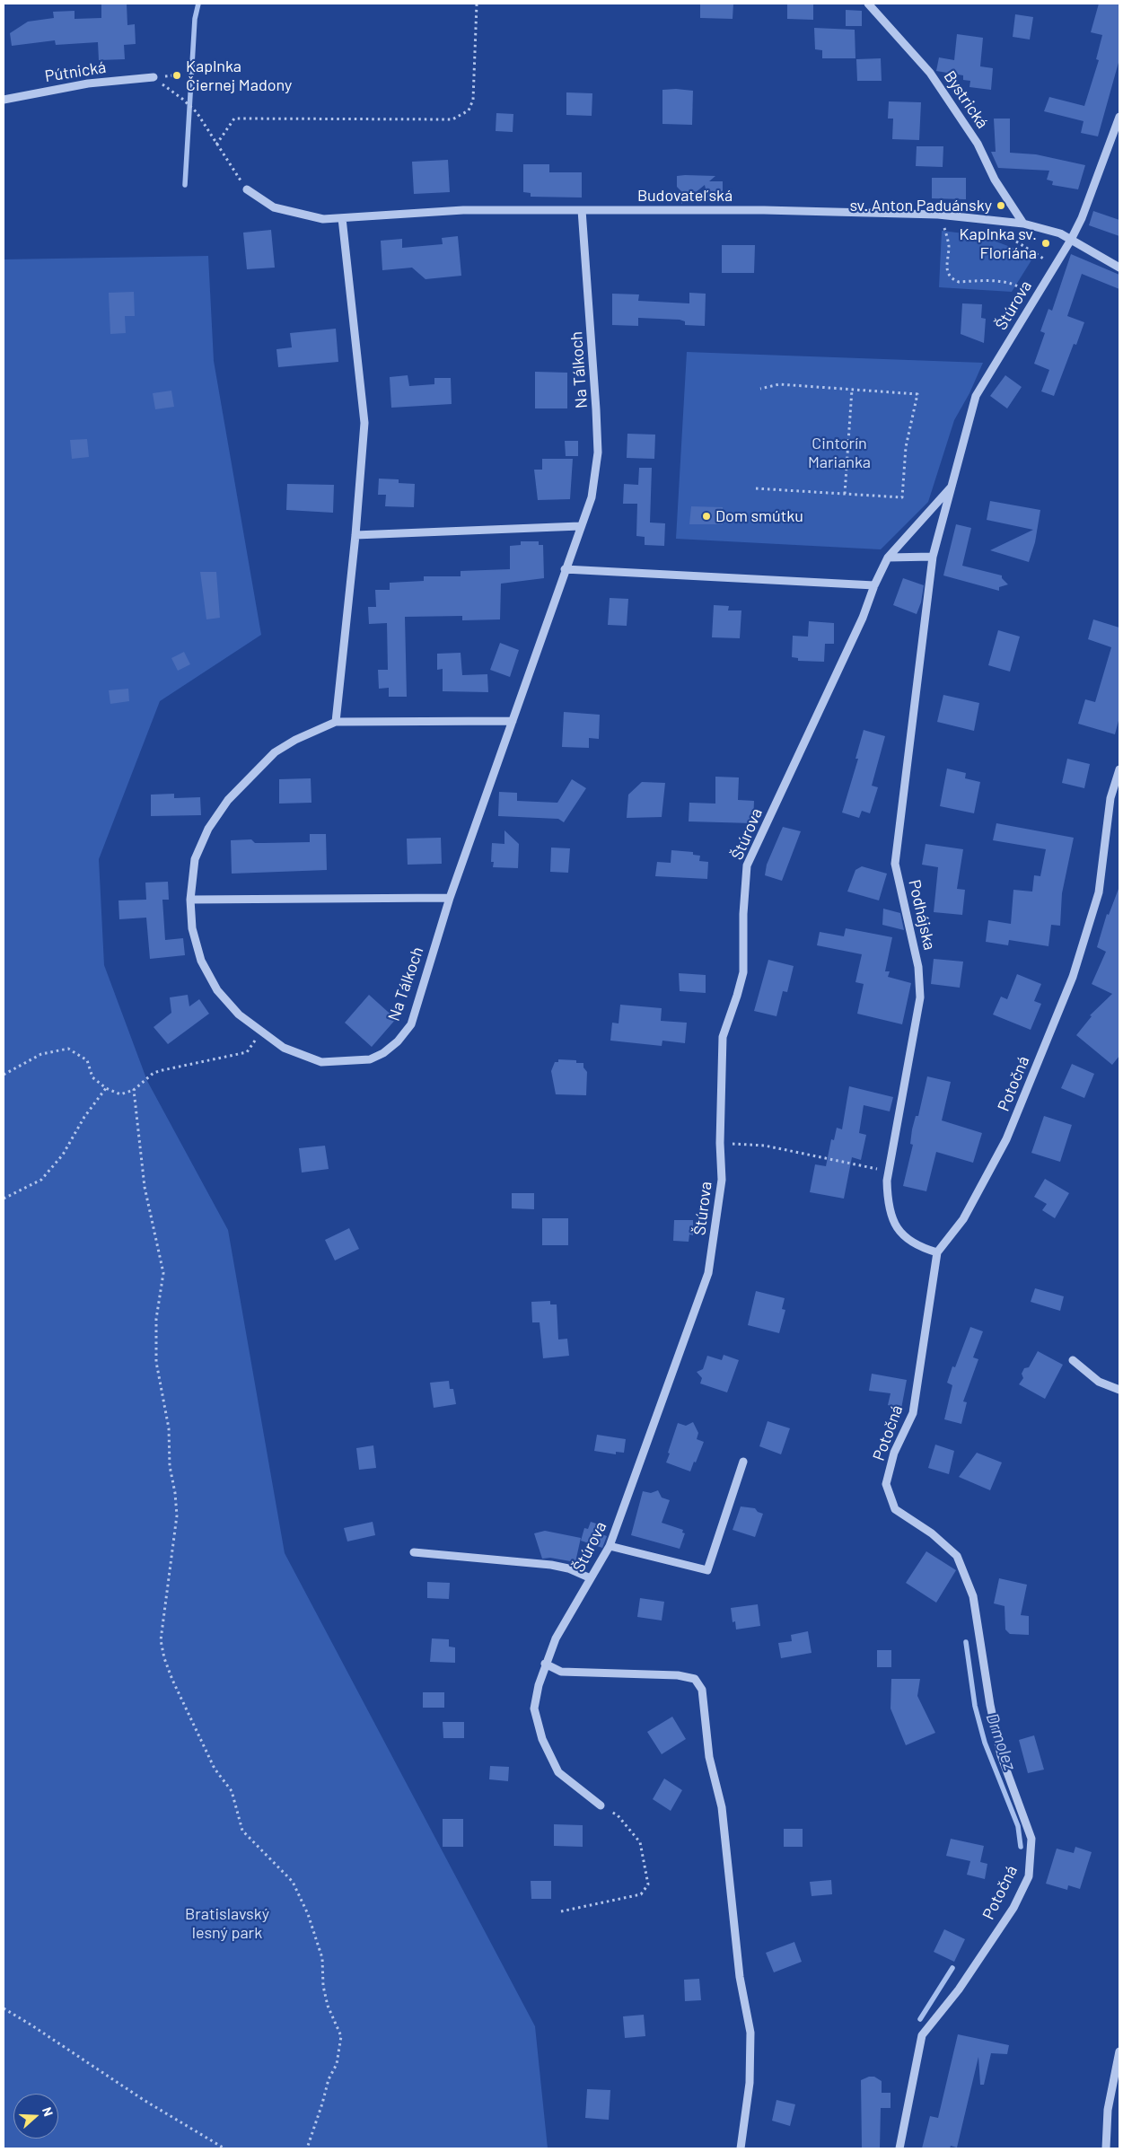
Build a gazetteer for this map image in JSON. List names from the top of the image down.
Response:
{
  "streets": {
    "street": [
      "Pútnická",
      "Bystrická",
      "Budovateľská",
      "Štúrova",
      "Na Tálkoch",
      "Podhájska",
      "Potočná"
    ]
  },
  "crossings": [
    ["Bystrická", "Budovateľská"],
    ["Budovateľská", "Štúrova"],
    ["Budovateľská", "Na Tálkoch"],
    ["Štúrova", "Podhájska"],
    ["Podhájska", "Potočná"]
  ],
  "water": ["Drmolez"],
  "parks": ["Cintorín Marianka", "Bratislavský lesný park"],
  "places": [
    "Kaplnka Čiernej Madony",
    "sv. Anton Paduánsky",
    "Kaplnka sv. Floriána",
    "Dom smútku"
  ],
  "north": "right"
}
